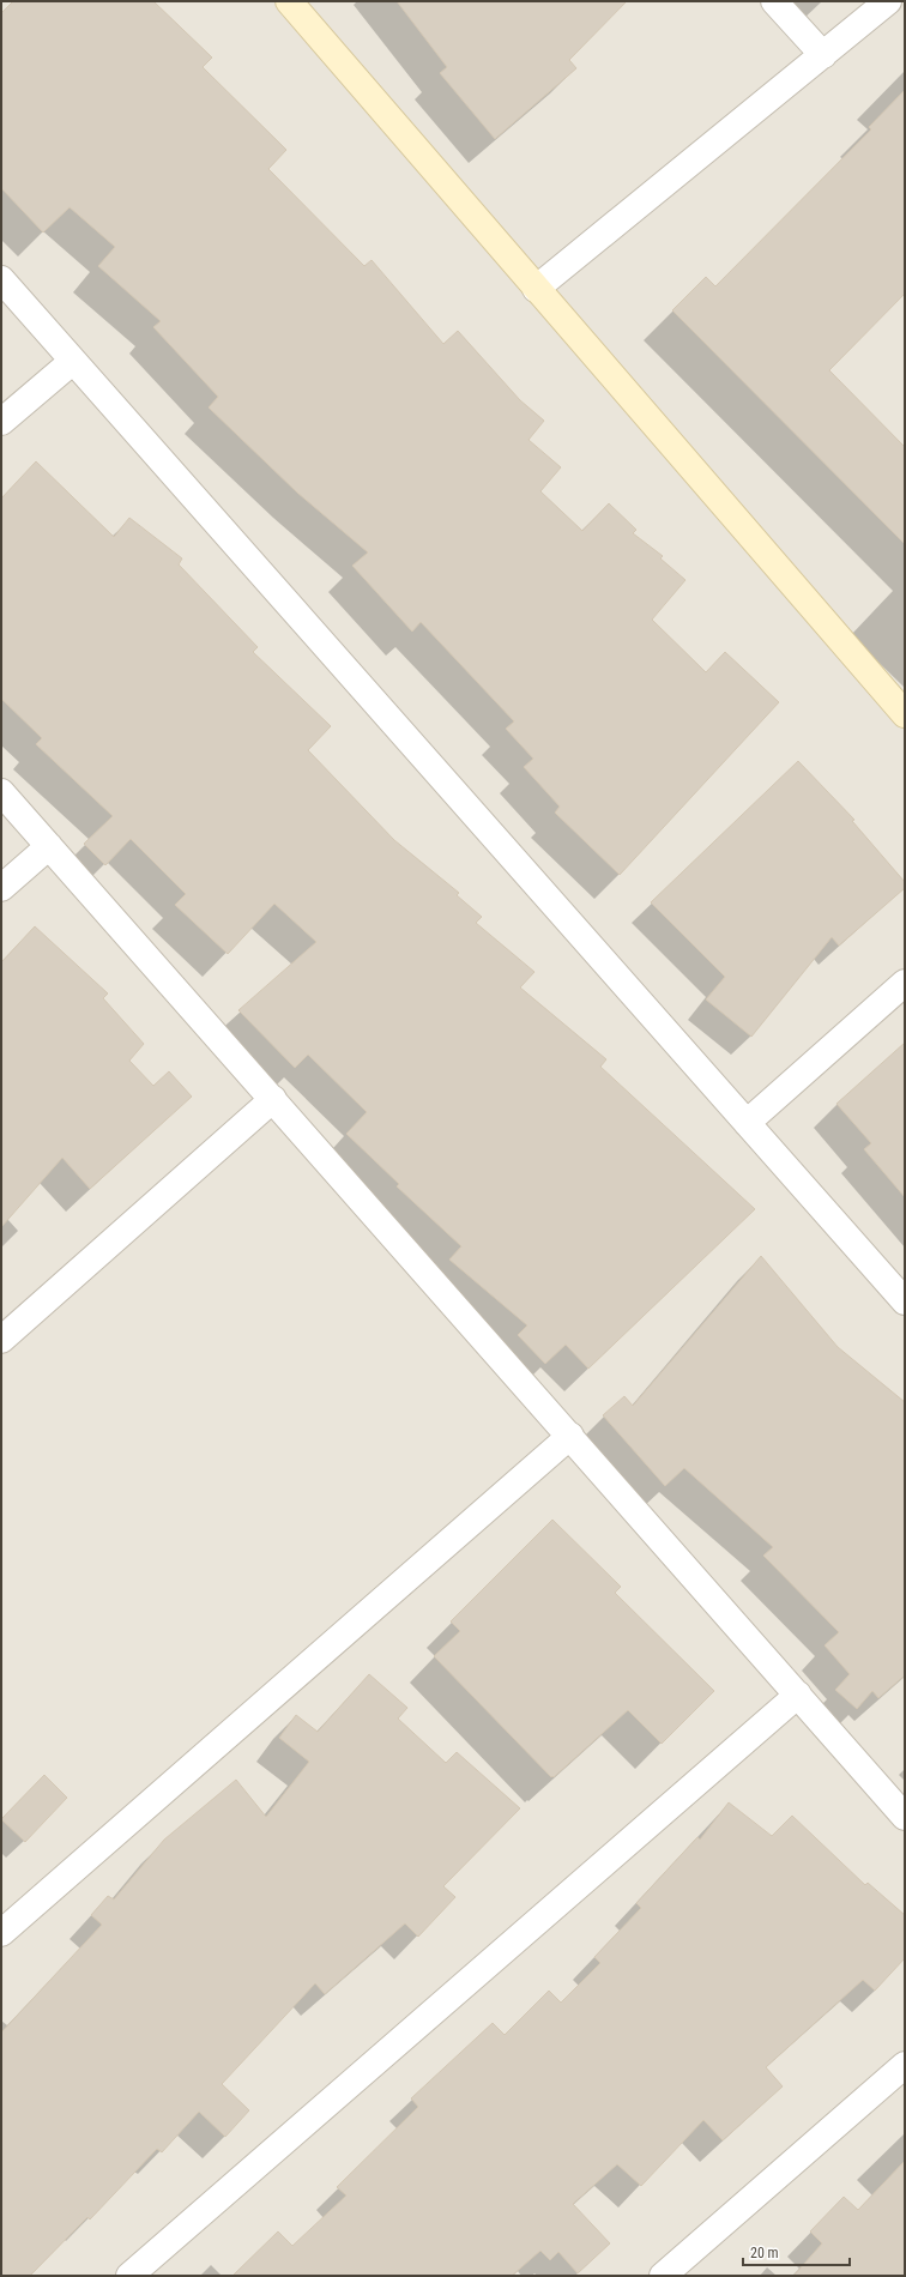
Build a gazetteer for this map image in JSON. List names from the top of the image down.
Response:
{
  "scale_bar": "20 m"
}
